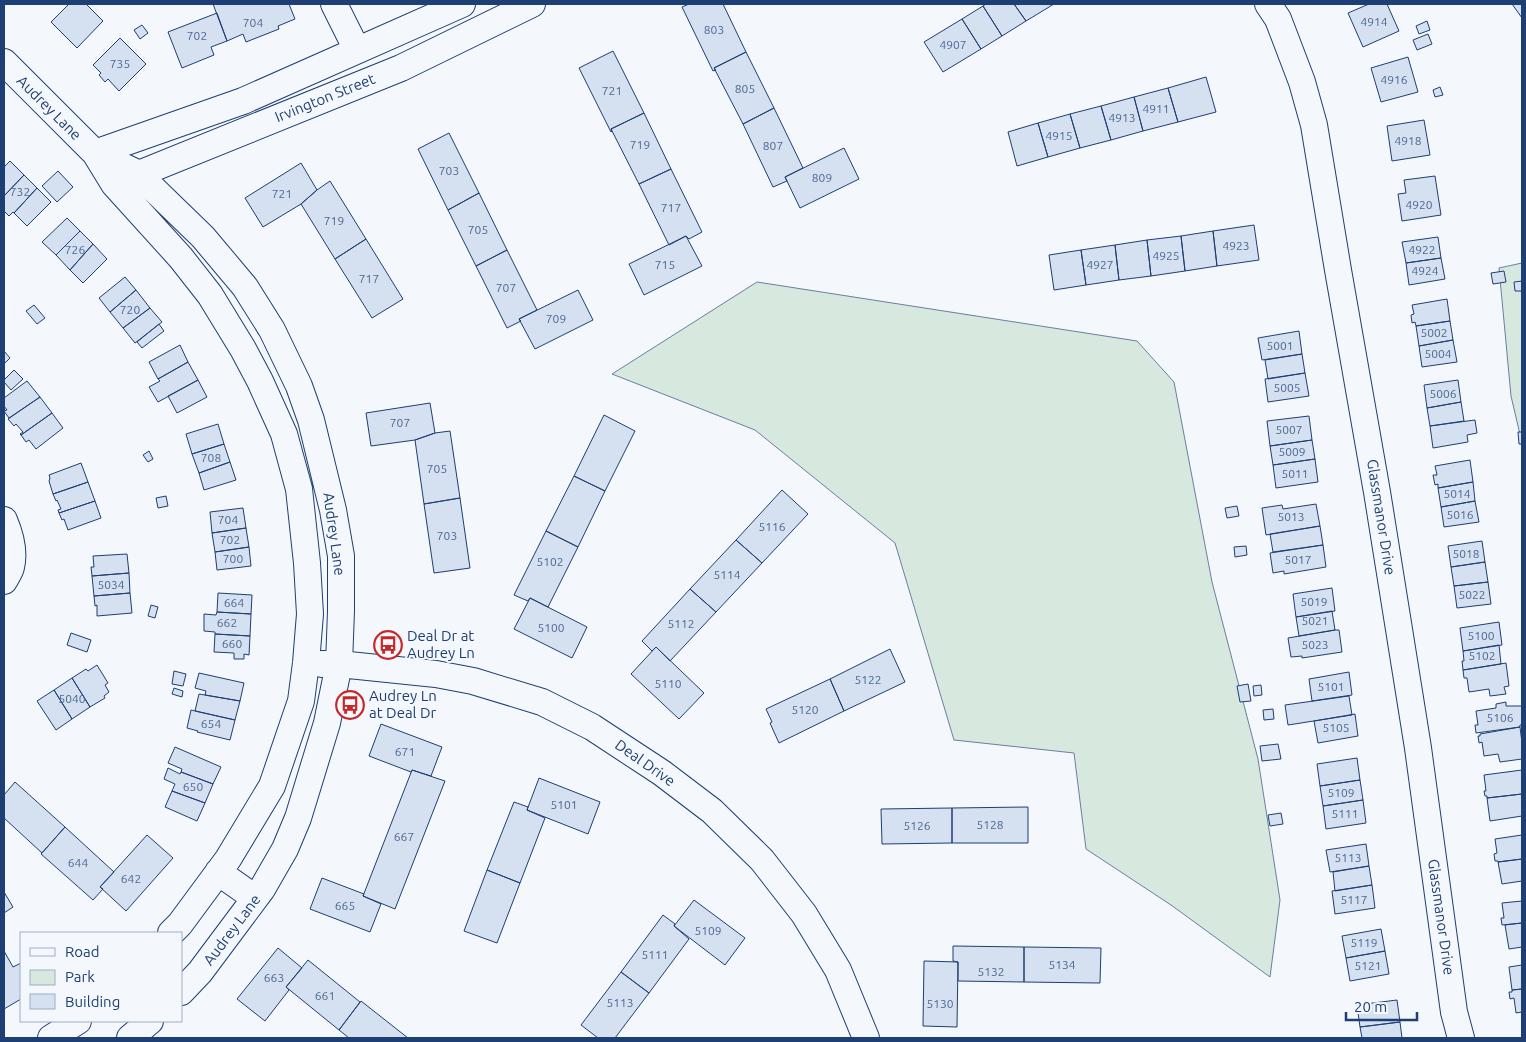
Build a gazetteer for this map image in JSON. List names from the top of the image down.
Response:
{
  "streets": {
    "street": [
      "Irvington Street",
      "Audrey Lane",
      "Glassmanor Drive",
      "Deal Drive"
    ]
  },
  "crossings": [
    ["Irvington Street", "Audrey Lane"],
    ["Audrey Lane", "Deal Drive"]
  ],
  "places": {
    "bus stop": ["Deal Dr at Audrey Ln", "Audrey Ln at Deal Dr"]
  },
  "house_numbers": [
    "4914",
    "704",
    "803",
    "702",
    "4907",
    "735",
    "4916",
    "805",
    "721",
    "4911",
    "4913",
    "4915",
    "4918",
    "719",
    "807",
    "703",
    "809",
    "732",
    "721",
    "4920",
    "717",
    "719",
    "705",
    "4923",
    "726",
    "4922",
    "4925",
    "715",
    "4927",
    "4924",
    "717",
    "707",
    "720",
    "709",
    "5002",
    "5001",
    "5004",
    "5005",
    "5006",
    "707",
    "5007",
    "5009",
    "708",
    "705",
    "5011",
    "5014",
    "5016",
    "5013",
    "704",
    "5116",
    "703",
    "702",
    "5018",
    "700",
    "5017",
    "5102",
    "5114",
    "5034",
    "5022",
    "5019",
    "664",
    "5021",
    "662",
    "5112",
    "5100",
    "5100",
    "660",
    "5023",
    "5102",
    "5122",
    "5110",
    "5101",
    "5040",
    "5120",
    "5106",
    "654",
    "5105",
    "671",
    "650",
    "5109",
    "5101",
    "5111",
    "5128",
    "5126",
    "667",
    "5113",
    "644",
    "642",
    "5117",
    "665",
    "5109",
    "5119",
    "5111",
    "5134",
    "5121",
    "5132",
    "663",
    "661",
    "5113",
    "5130"
  ],
  "legend": ["Road", "Park", "Building"],
  "scale_bar": "20 m"
}
